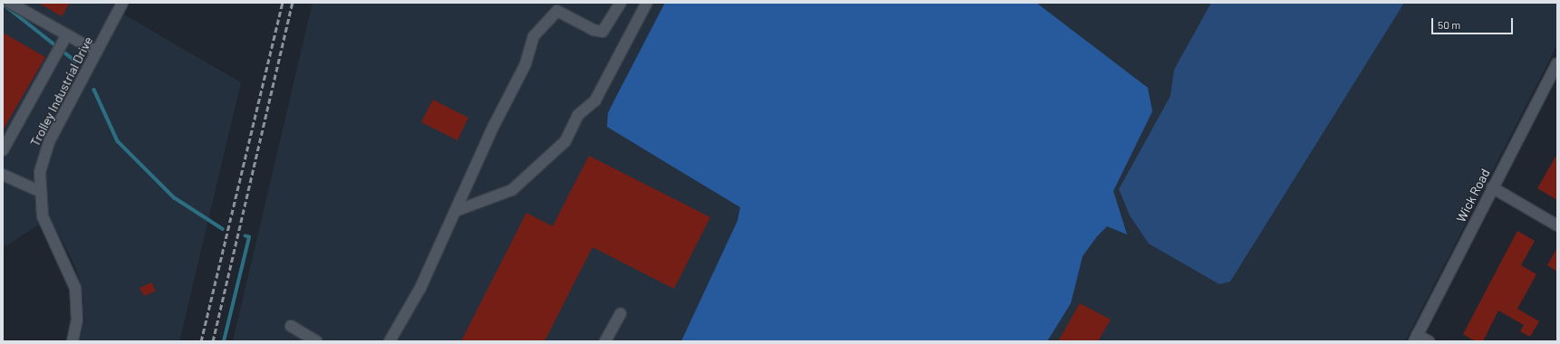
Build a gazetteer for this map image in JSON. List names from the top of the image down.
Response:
{
  "streets": {
    "street": ["Trolley Industrial Drive", "Wick Road"]
  },
  "scale_bar": "50 m"
}
